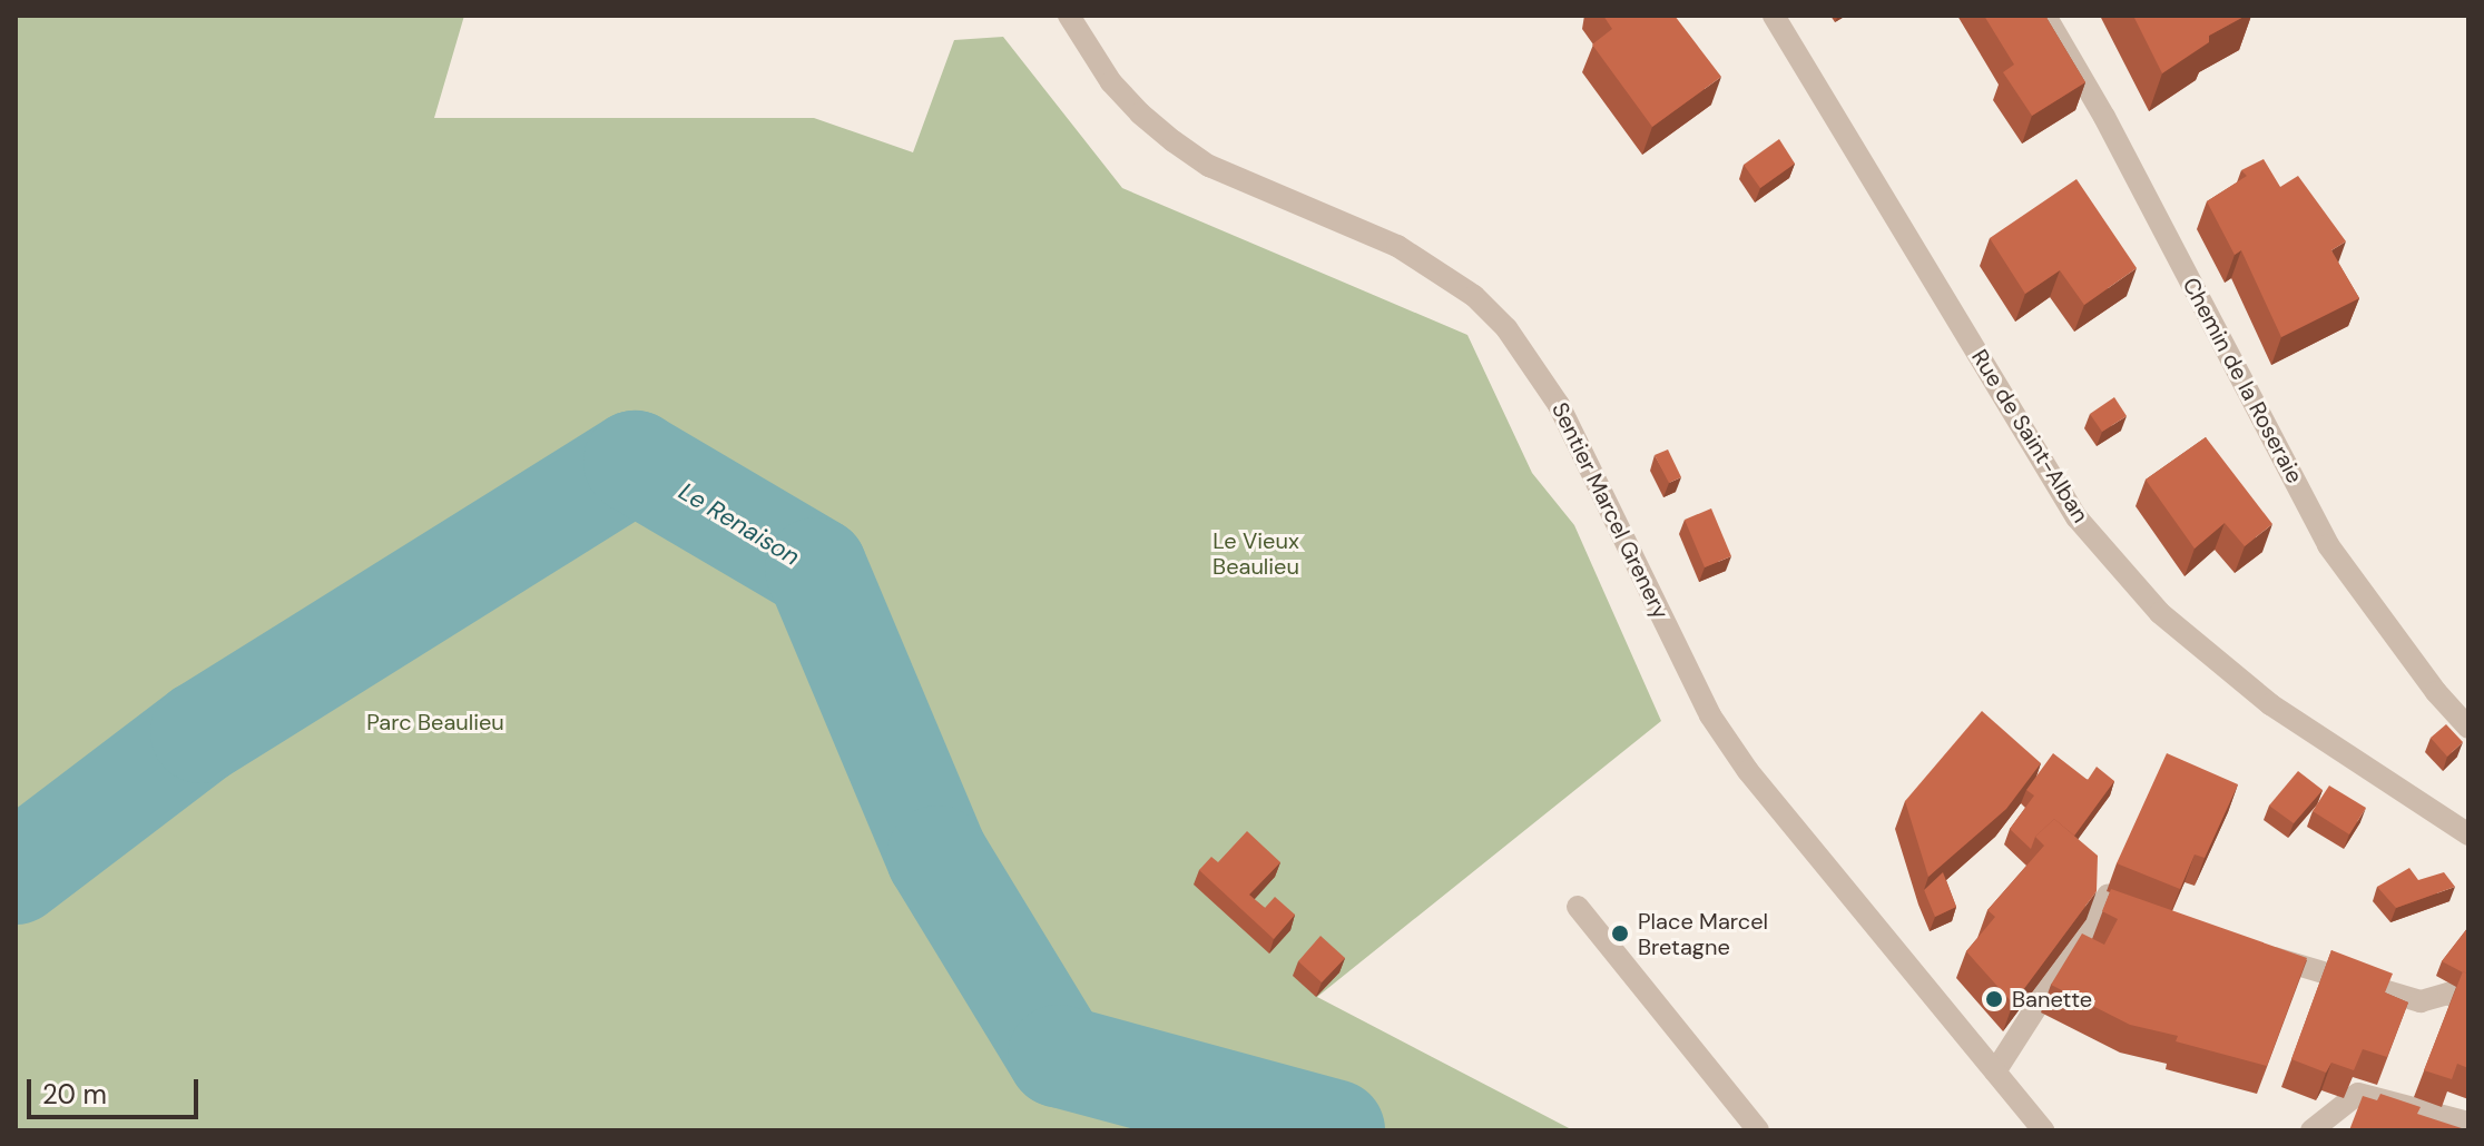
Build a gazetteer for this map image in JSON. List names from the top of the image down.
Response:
{
  "streets": {
    "street": ["Chemin de la Roseraie", "Rue de Saint-Alban", "Sentier Marcel Grenery"]
  },
  "water": ["Le Renaison"],
  "parks": ["Le Vieux Beaulieu", "Parc Beaulieu"],
  "places": ["Place Marcel Bretagne", "Banette"],
  "scale_bar": "20 m"
}
